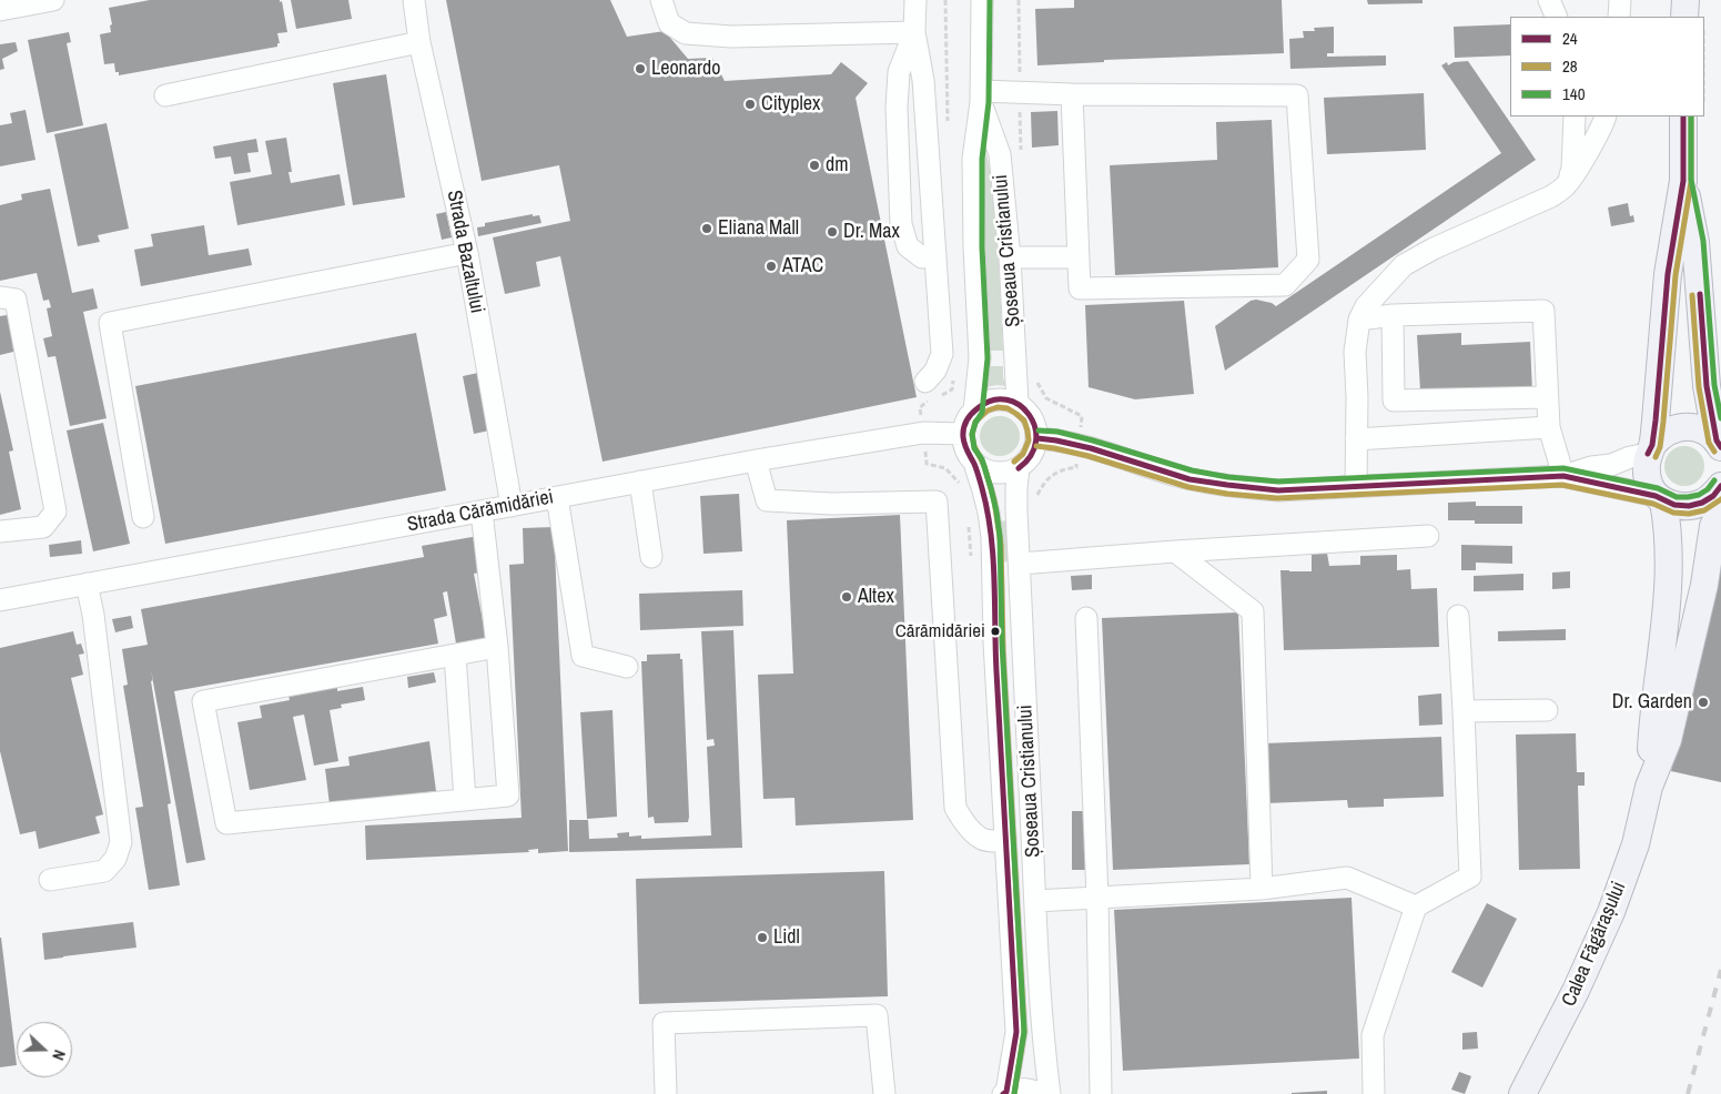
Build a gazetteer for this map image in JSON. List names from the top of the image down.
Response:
{
  "streets": {
    "main road": ["Calea Făgărașului"],
    "street": ["Șoseaua Cristianului", "Strada Bazaltului", "Strada Cărămidăriei"]
  },
  "crossings": [
    ["Șoseaua Cristianului", "Strada Cărămidăriei"],
    ["Strada Bazaltului", "Strada Cărămidăriei"]
  ],
  "places": [
    "Leonardo",
    "Cityplex",
    "dm",
    "Eliana Mall",
    "Dr. Max",
    "ATAC",
    "Altex",
    "Cărămidăriei",
    "Dr. Garden",
    "Lidl"
  ],
  "lines": ["transit line 140", "transit line 24", "transit line 28"],
  "legend": ["24", "28", "140"],
  "north": "right"
}
